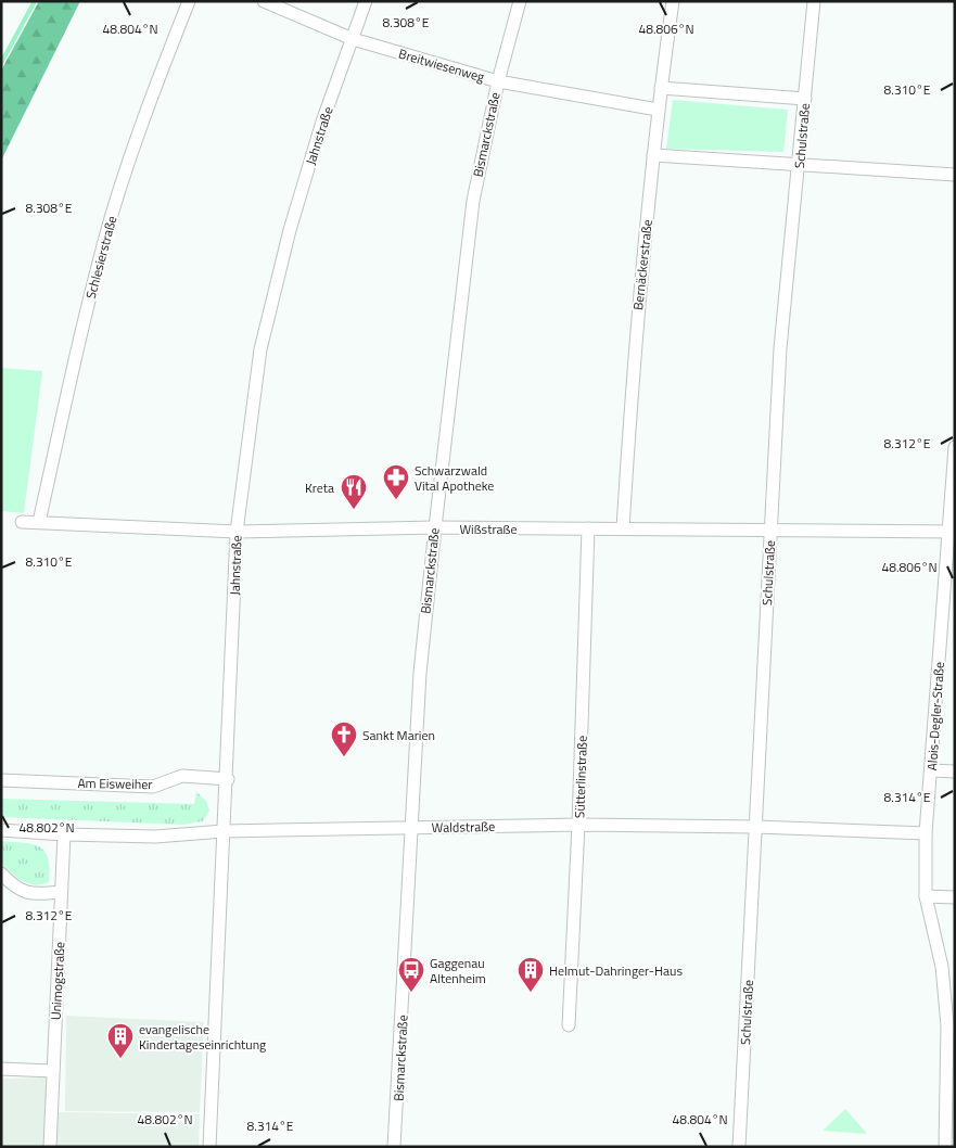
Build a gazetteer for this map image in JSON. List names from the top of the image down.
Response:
{
  "streets": {
    "street": [
      "Breitwiesenweg",
      "Bismarckstraße",
      "Jahnstraße",
      "Schulstraße",
      "Schlesierstraße",
      "Bernäckerstraße",
      "Wißstraße",
      "Alois-Degler-Straße",
      "Sütterlinstraße",
      "Am Eisweiher",
      "Waldstraße",
      "Unimogstraße"
    ]
  },
  "crossings": [
    ["Breitwiesenweg", "Bismarckstraße"],
    ["Breitwiesenweg", "Jahnstraße"],
    ["Breitwiesenweg", "Bernäckerstraße"],
    ["Bismarckstraße", "Wißstraße"],
    ["Bismarckstraße", "Waldstraße"],
    ["Jahnstraße", "Wißstraße"],
    ["Jahnstraße", "Am Eisweiher"],
    ["Jahnstraße", "Waldstraße"],
    ["Schulstraße", "Wißstraße"],
    ["Schulstraße", "Waldstraße"],
    ["Schlesierstraße", "Wißstraße"],
    ["Bernäckerstraße", "Wißstraße"],
    ["Wißstraße", "Alois-Degler-Straße"],
    ["Wißstraße", "Sütterlinstraße"],
    ["Alois-Degler-Straße", "Waldstraße"],
    ["Sütterlinstraße", "Waldstraße"],
    ["Waldstraße", "Unimogstraße"]
  ],
  "places": {
    "pharmacy": ["Schwarzwald Vital Apotheke"],
    "restaurant": ["Kreta"],
    "church": ["Sankt Marien"],
    "bus stop": ["Gaggenau Altenheim"],
    "building": ["Helmut-Dahringer-Haus", "evangelische Kindertageseinrichtung"]
  },
  "coordinates": [
    "8.308°E",
    "48.804°N",
    "48.806°N",
    "8.310°E",
    "8.312°E",
    "8.314°E",
    "48.802°N"
  ]
}
